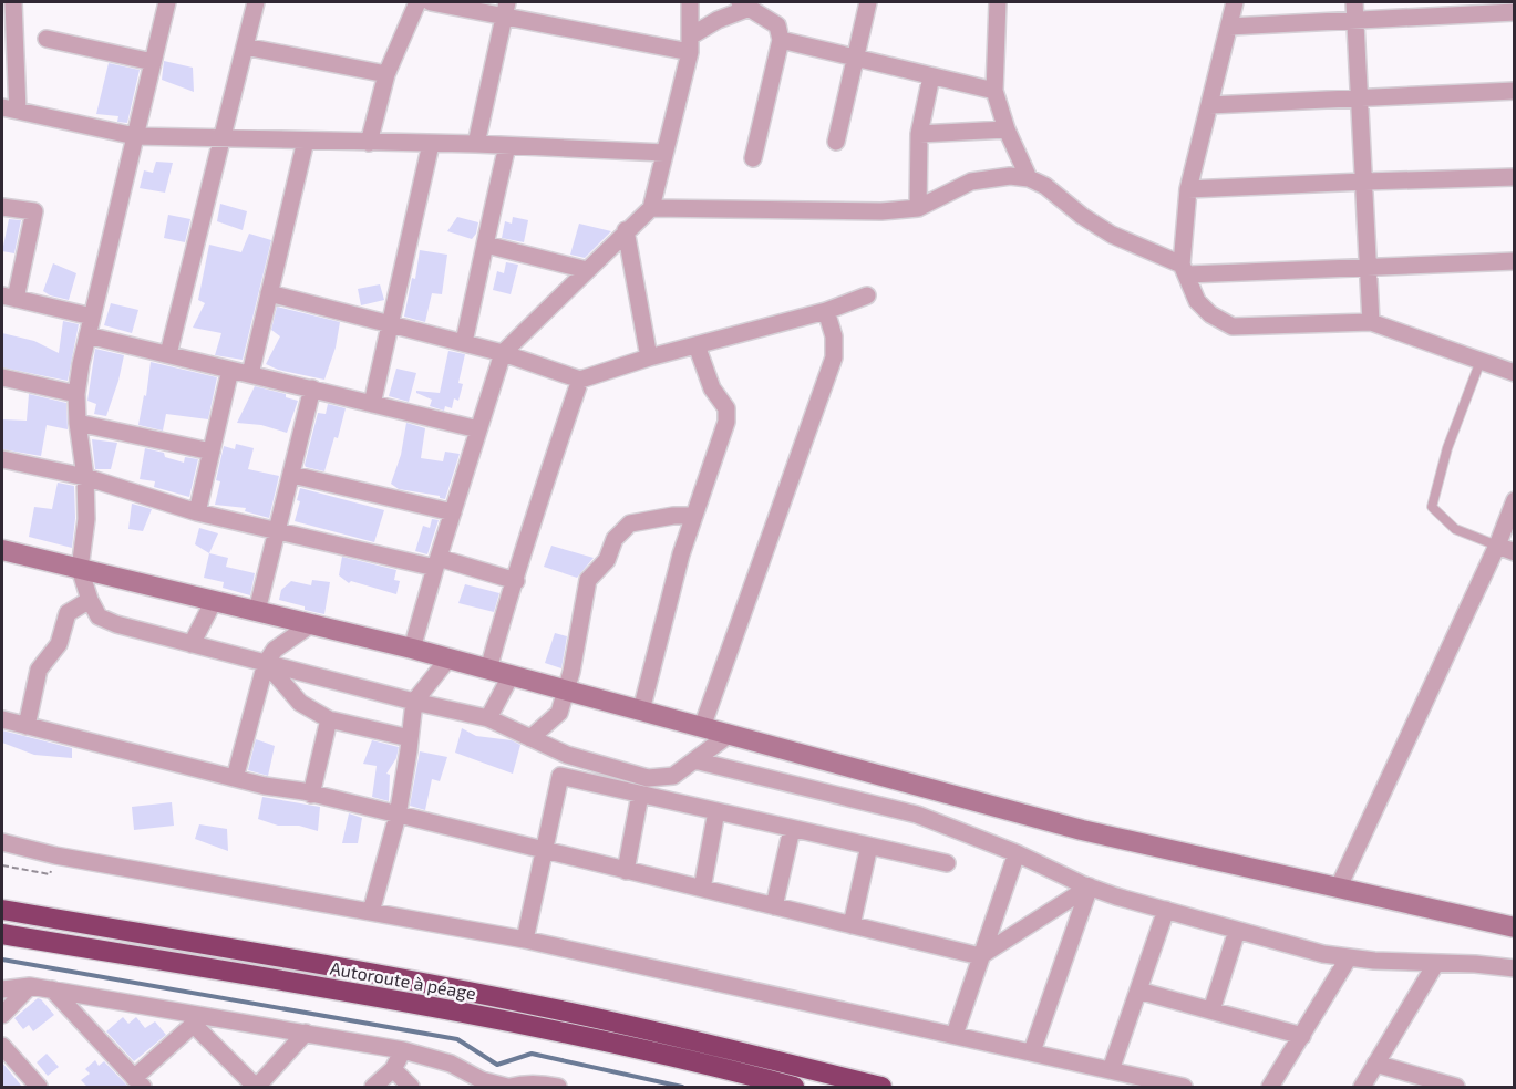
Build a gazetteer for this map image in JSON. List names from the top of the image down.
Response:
{
  "streets": {
    "highway": ["Autoroute à péage"]
  }
}
